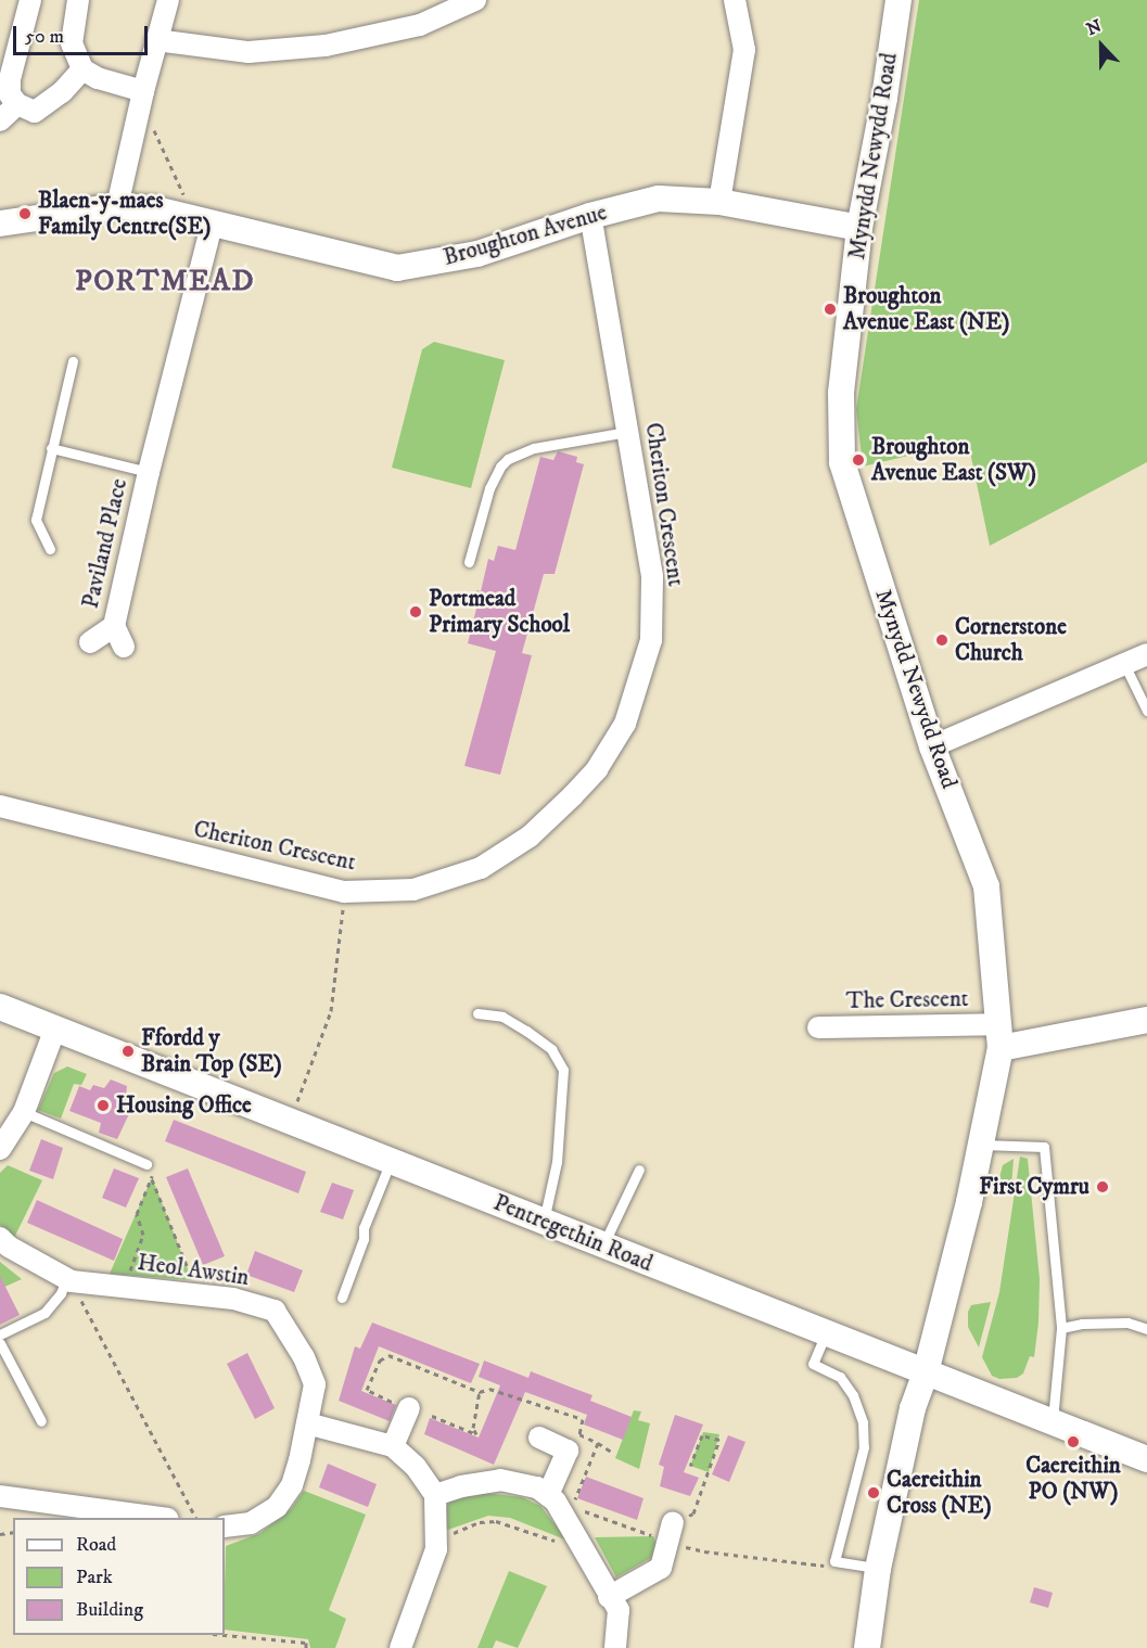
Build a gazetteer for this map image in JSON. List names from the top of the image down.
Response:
{
  "streets": {
    "street": [
      "Mynydd Newydd Road",
      "Broughton Avenue",
      "Cheriton Crescent",
      "Paviland Place",
      "The Crescent",
      "Pentregethin Road",
      "Heol Awstin"
    ]
  },
  "crossings": [
    ["Mynydd Newydd Road", "Broughton Avenue"],
    ["Mynydd Newydd Road", "The Crescent"],
    ["Mynydd Newydd Road", "Pentregethin Road"],
    ["Broughton Avenue", "Cheriton Crescent"],
    ["Broughton Avenue", "Paviland Place"]
  ],
  "districts": ["PORTMEAD"],
  "places": [
    "Blaen-y-maes Family Centre(SE)",
    "Broughton Avenue East (NE)",
    "Broughton Avenue East (SW)",
    "Portmead Primary School",
    "Cornerstone Church",
    "Ffordd y Brain Top (SE)",
    "Housing Office",
    "First Cymru",
    "Caereithin PO (NW)",
    "Caereithin Cross (NE)"
  ],
  "legend": ["Road", "Park", "Building"],
  "scale_bar": "50 m",
  "north": "top"
}
